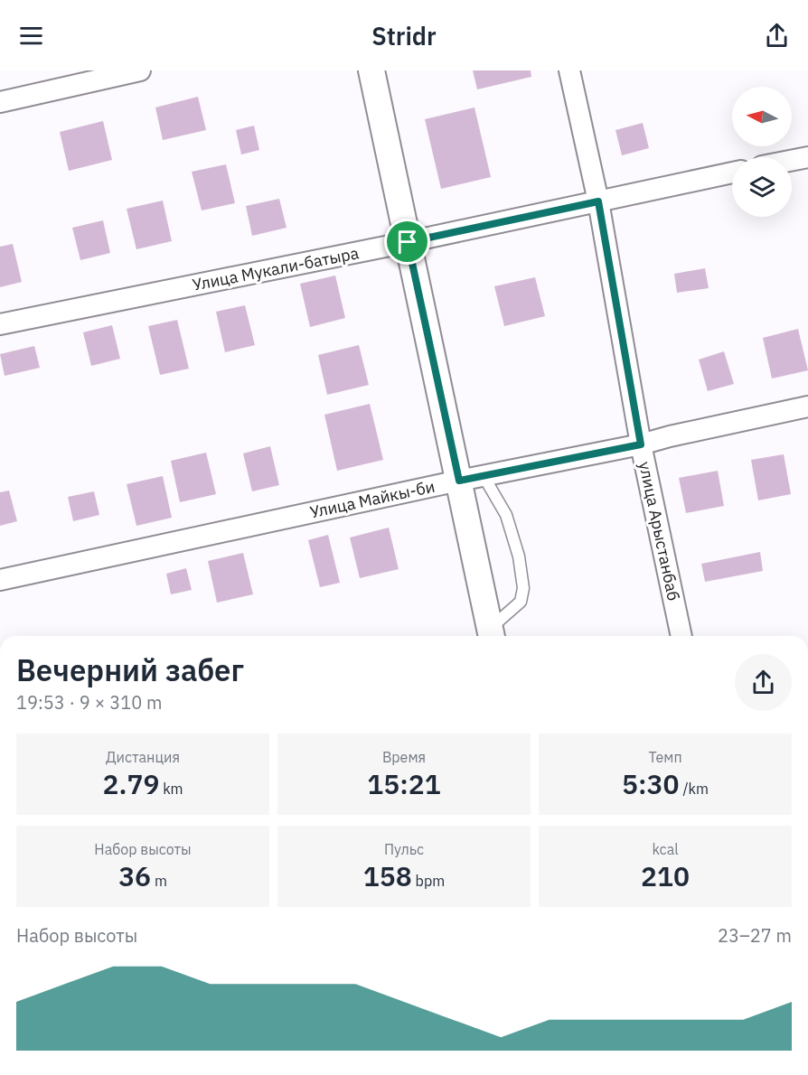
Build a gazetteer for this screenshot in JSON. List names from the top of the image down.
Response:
{
  "streets": {
    "street": ["Улица Мукали-батыра", "Улица Майкы-би", "улица Арыстанбаб"]
  },
  "crossings": [
    ["Улица Мукали-батыра", "улица Арыстанбаб"],
    ["Улица Майкы-би", "улица Арыстанбаб"]
  ],
  "north": "left",
  "page": {
    "header": "Stridr",
    "heading": ["Вечерний забег", "19:53 · 9 × 310 m"],
    "stats": [
      ["Дистанция", "2.79 km"],
      ["Время", "15:21"],
      ["Темп", "5:30 /km"],
      ["Набор высоты", "36 m"],
      ["Пульс", "158 bpm"],
      ["kcal", "210"]
    ],
    "chart": ["Набор высоты", "23–27 m"]
  }
}
